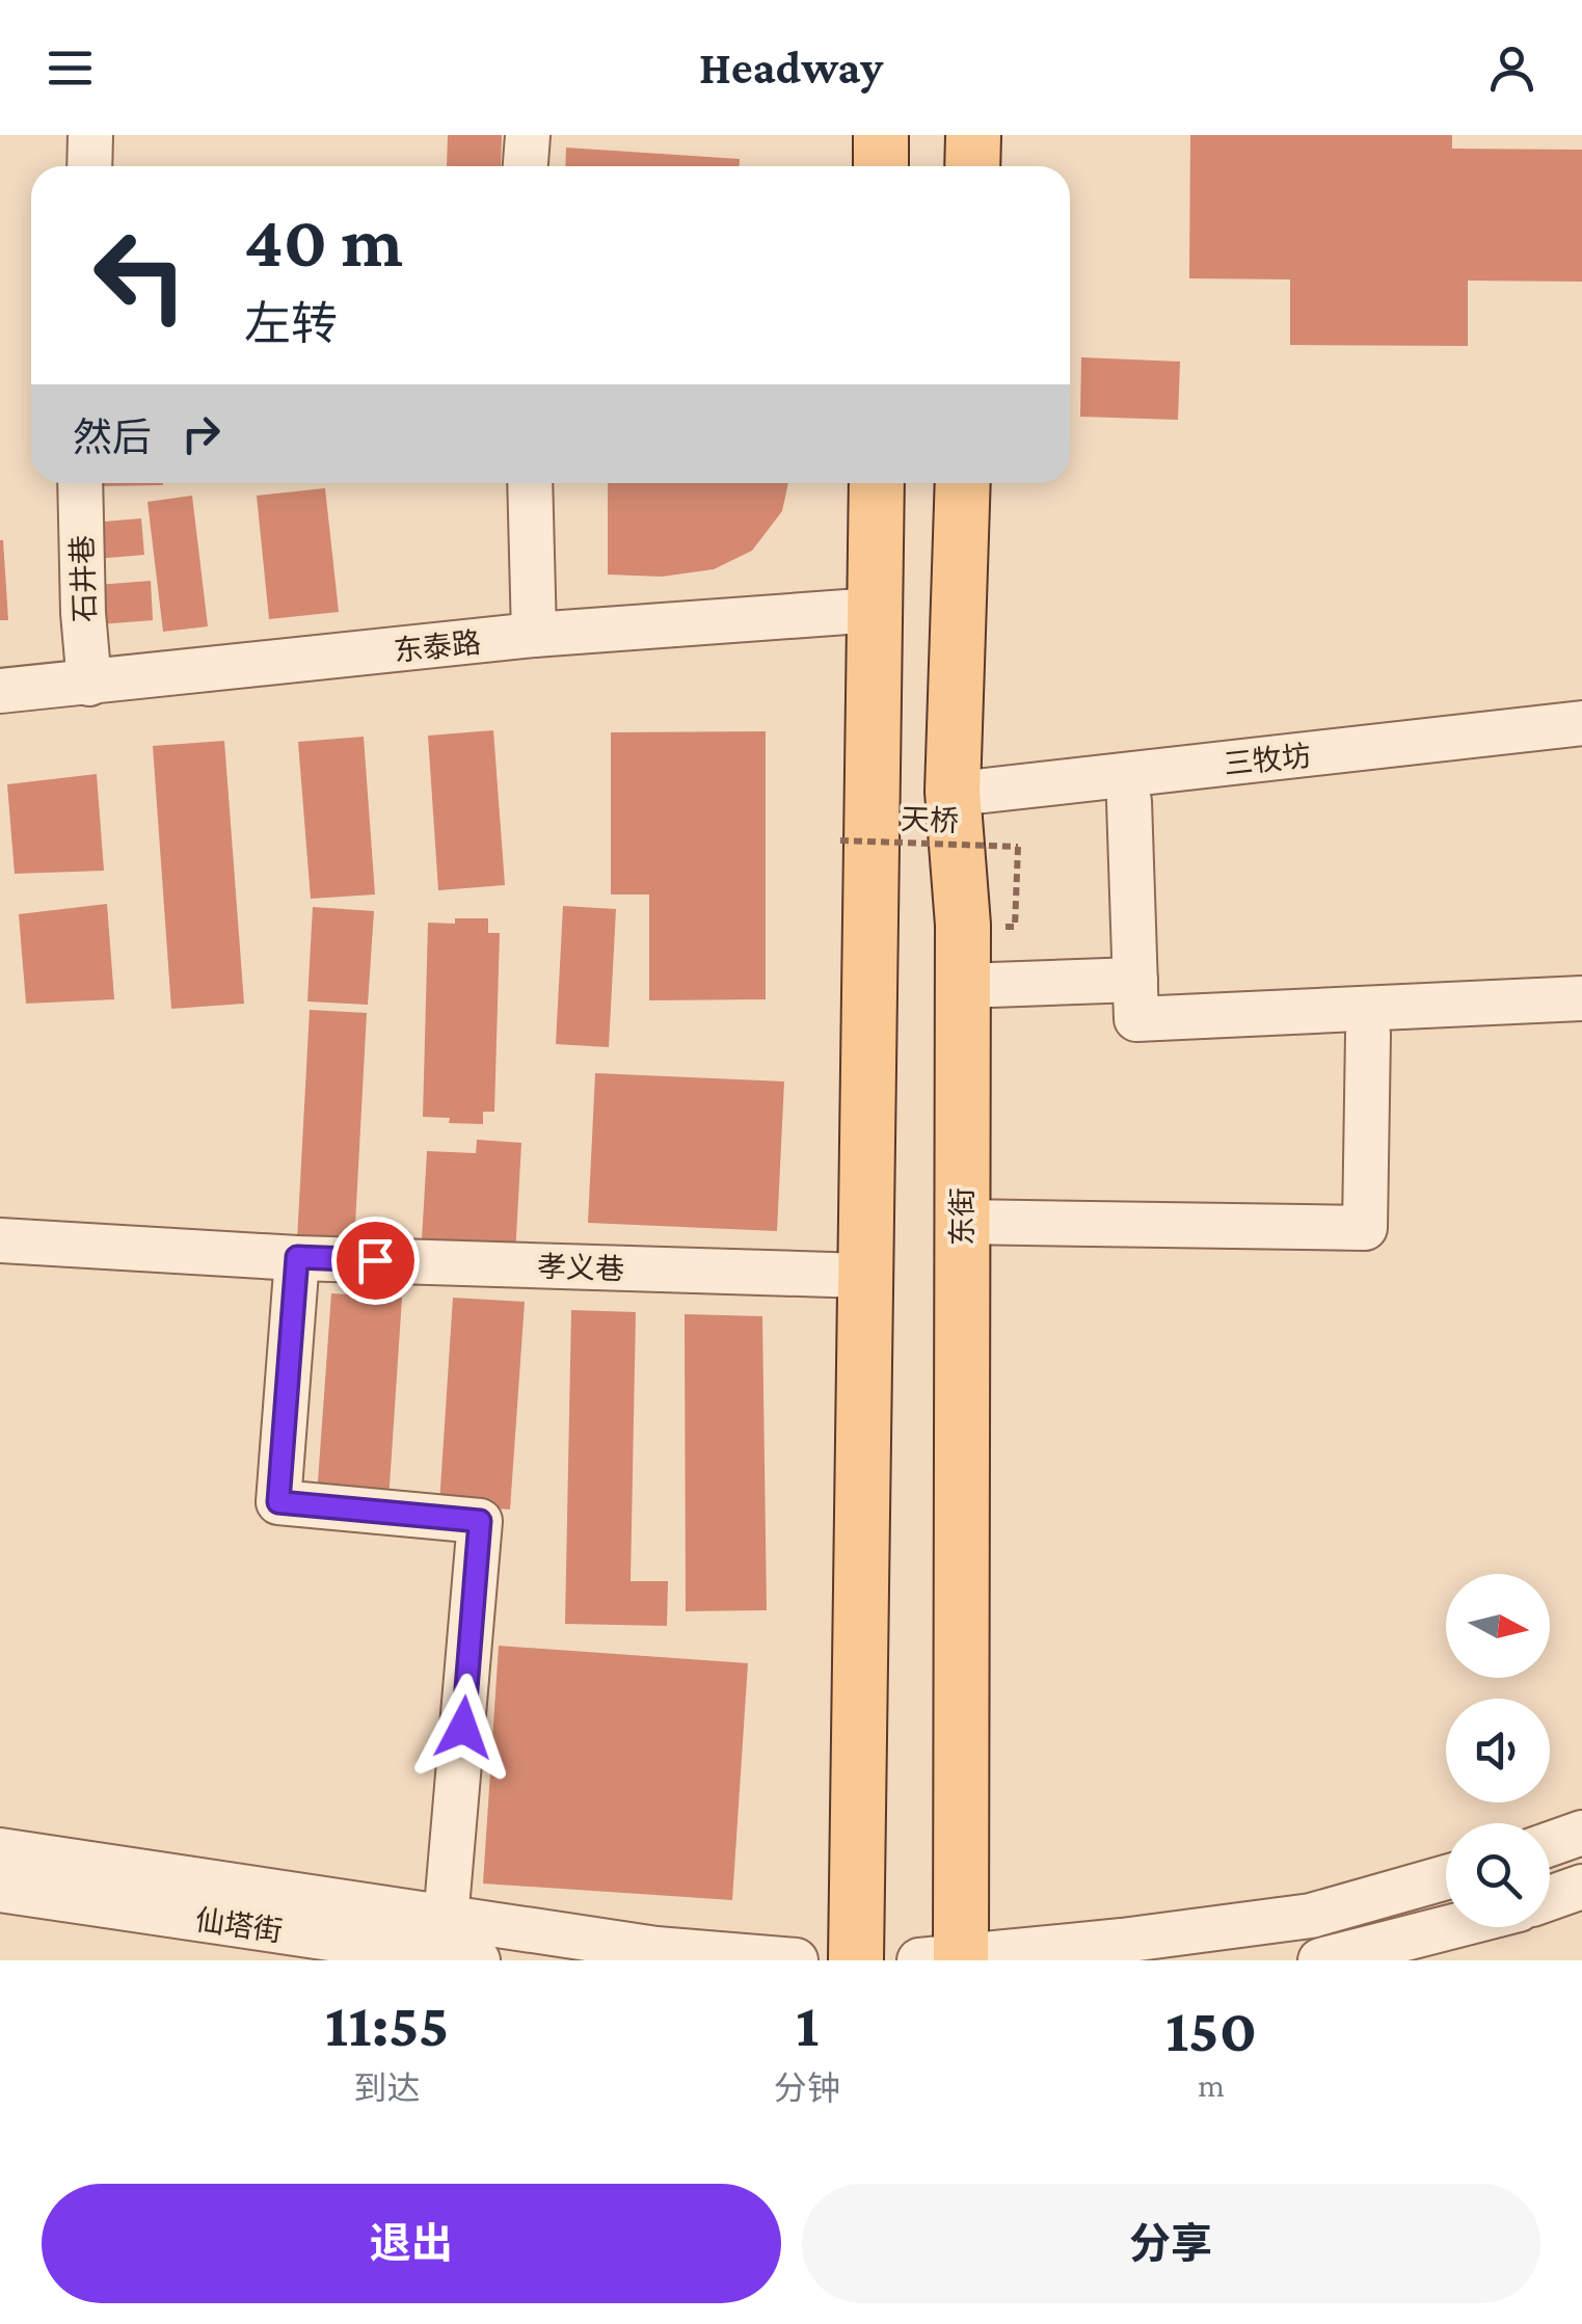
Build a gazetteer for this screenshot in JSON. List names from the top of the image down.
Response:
{
  "streets": {
    "main road": ["东街"],
    "street": [
      "石井巷",
      "东泰路",
      "三牧坊",
      "孝义巷",
      "仙塔街"
    ],
    "path": ["天桥"]
  },
  "crossings": [
    ["石井巷", "东泰路"],
    ["三牧坊", "东街"]
  ],
  "north": "right",
  "page": {
    "header": "Headway",
    "turn": ["40 m", "左转"],
    "then": "然后",
    "eta": [
      "11:55",
      "到达",
      "1",
      "分钟",
      "150",
      "m"
    ],
    "buttons": ["退出", "分享"]
  }
}
